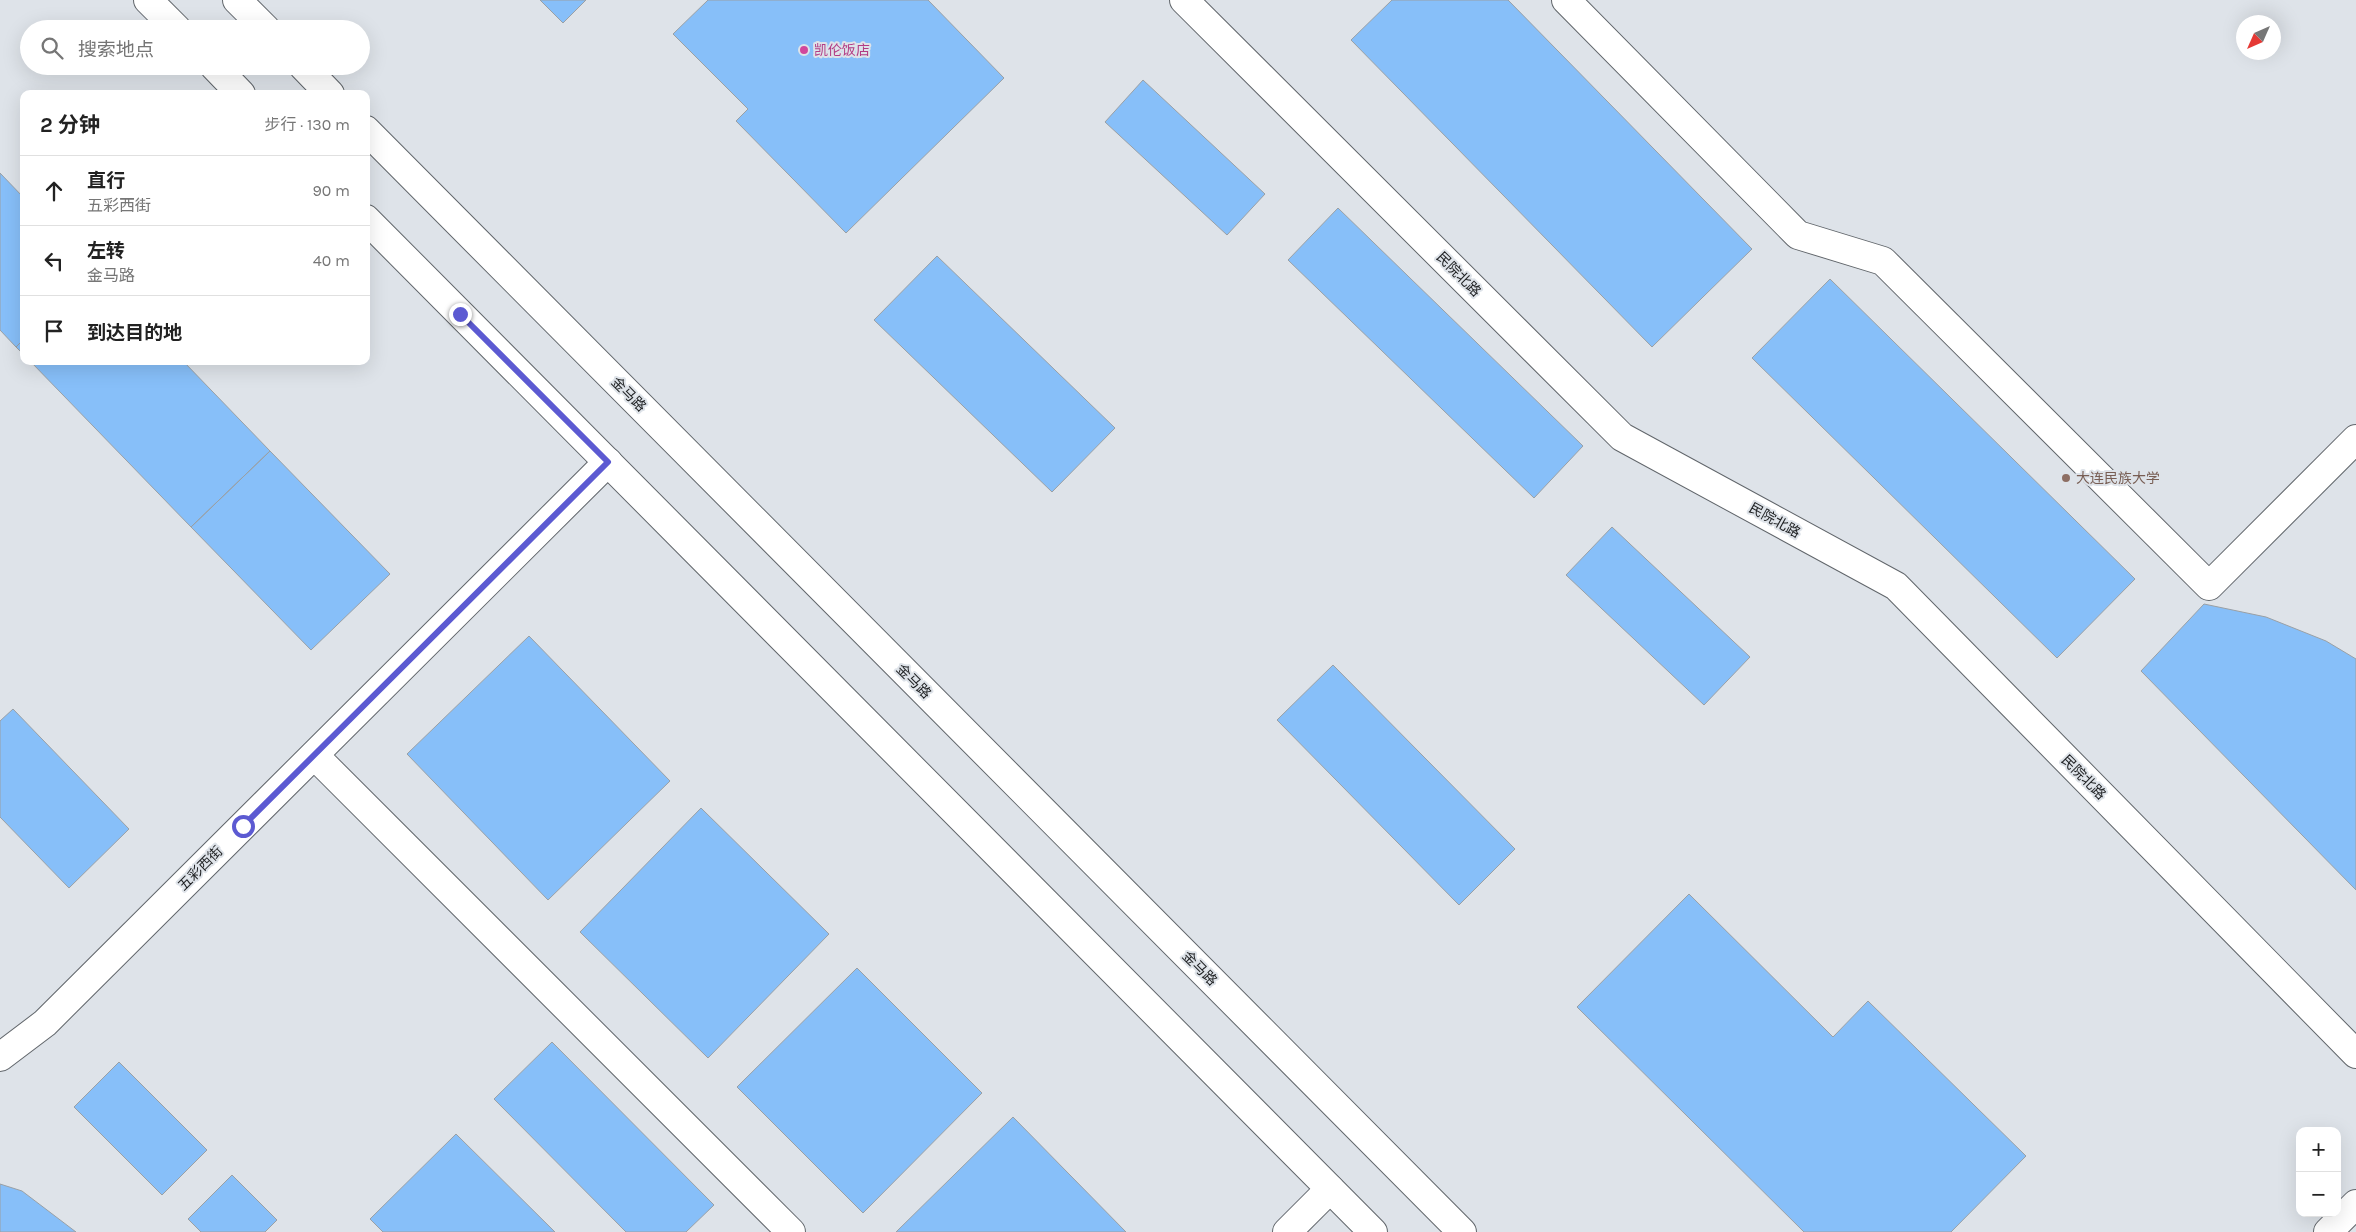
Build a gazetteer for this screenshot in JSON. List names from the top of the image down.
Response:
{
  "streets": {
    "street": ["民院北路", "金马路", "五彩西街"]
  },
  "places": ["凯伦饭店", "大连民族大学"],
  "north": "bottom left",
  "page": {
    "search": "搜索地点",
    "heading": ["2 分钟", "步行 · 130 m"],
    "list": [
      ["直行", "五彩西街", "90 m"],
      ["左转", "金马路", "40 m"],
      "到达目的地"
    ],
    "map_buttons": ["+", "−"]
  }
}
